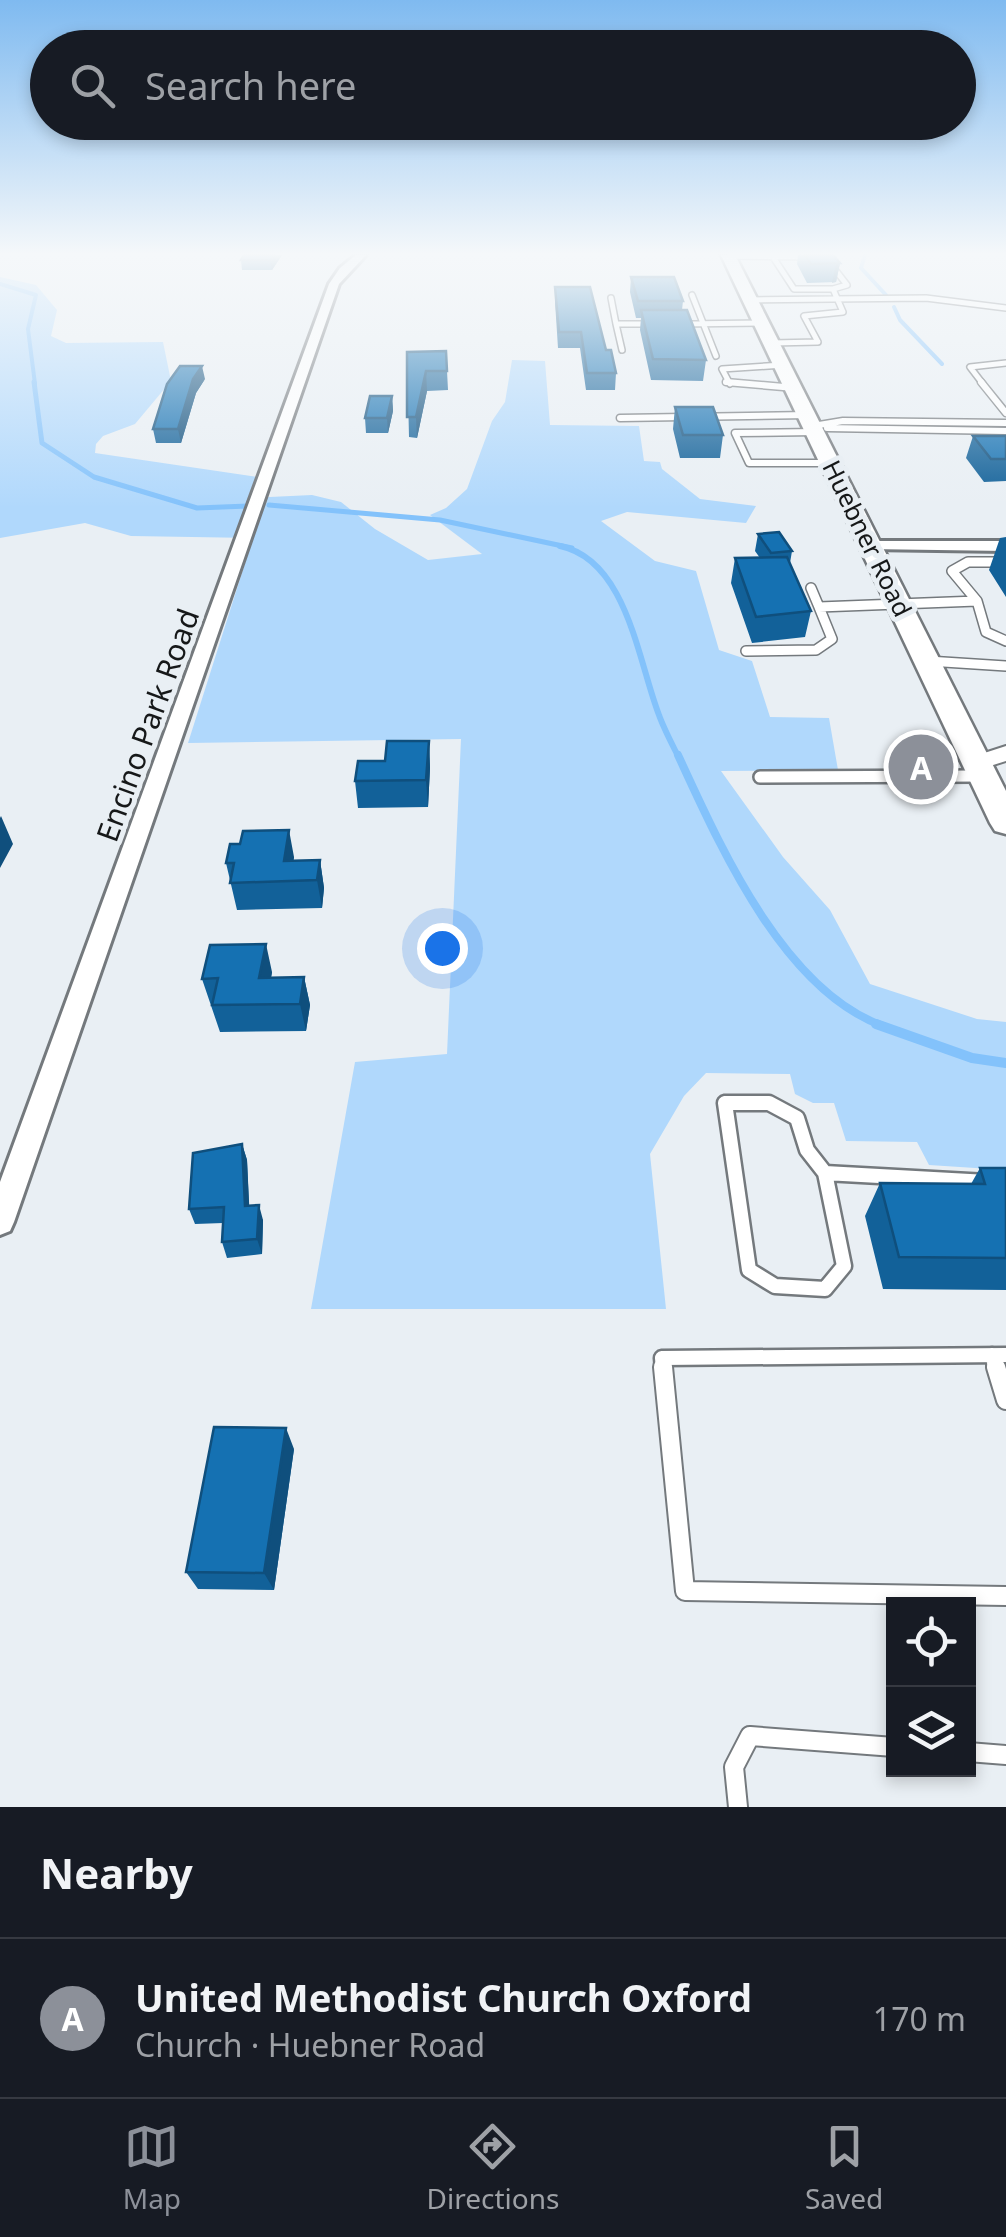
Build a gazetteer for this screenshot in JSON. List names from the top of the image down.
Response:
{
  "streets": {
    "main road": ["Huebner Road"],
    "street": ["Encino Park Road"]
  },
  "page": {
    "search": "Search here",
    "pins": "A",
    "heading": "Nearby",
    "list": [
      {
        "mark": "A",
        "name": "United Methodist Church Oxford",
        "note": "Church · Huebner Road",
        "value": "170 m"
      }
    ],
    "nav": ["Map", "Directions", "Saved"]
  }
}
